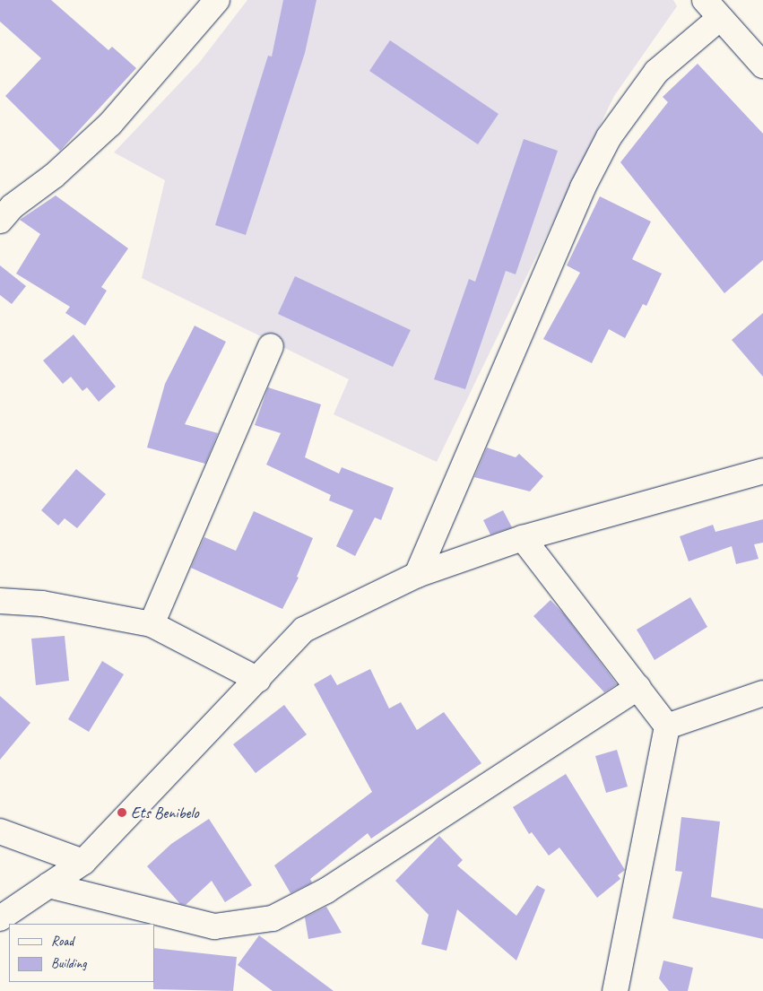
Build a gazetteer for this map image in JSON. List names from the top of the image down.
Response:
{
  "places": ["Ets Benibelo"],
  "legend": ["Road", "Building"]
}
